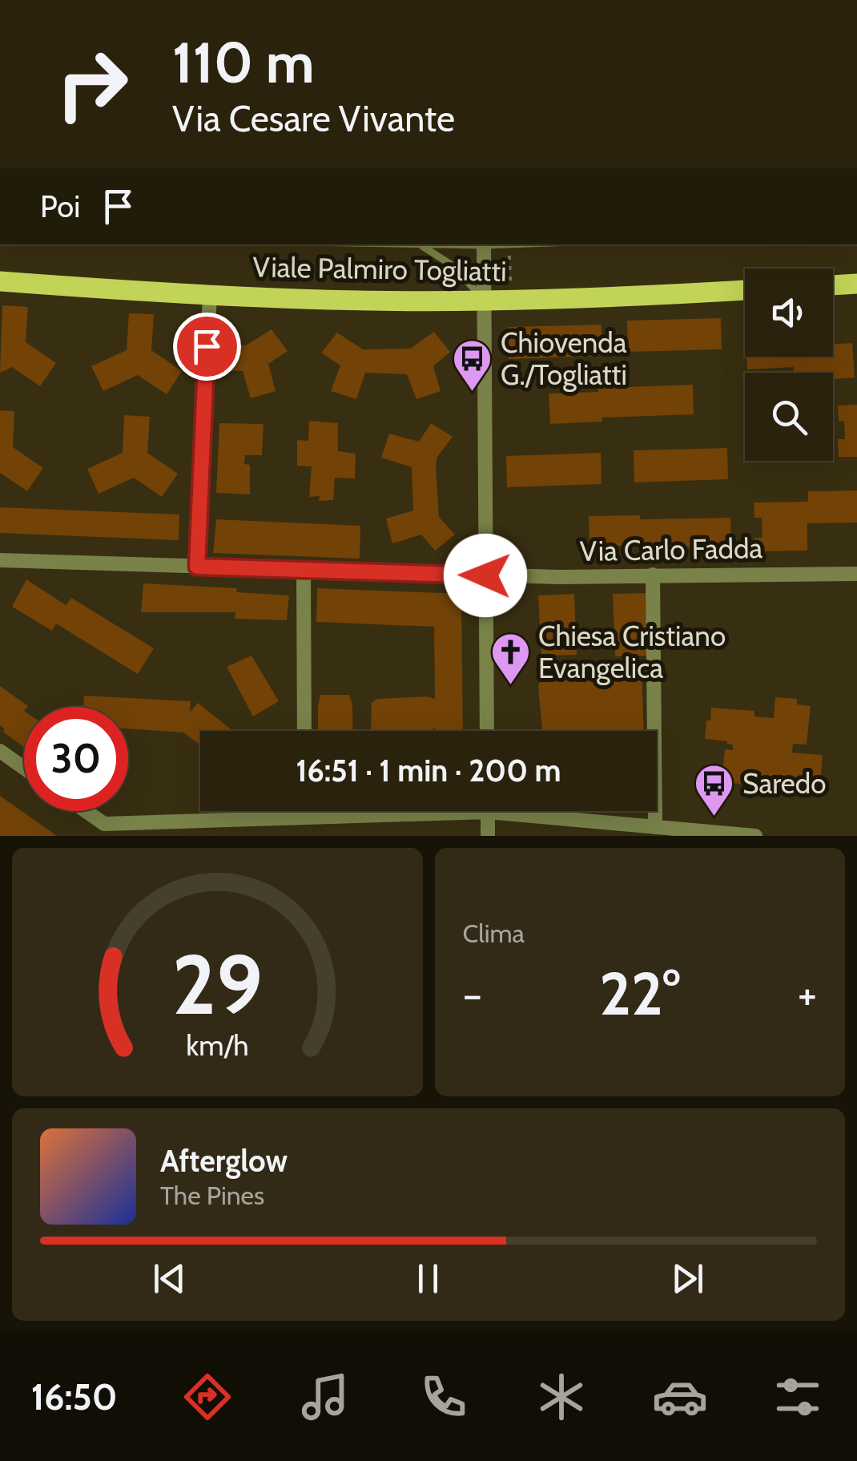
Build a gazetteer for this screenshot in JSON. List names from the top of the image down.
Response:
{
  "streets": {
    "main road": ["Viale Palmiro Togliatti"],
    "street": ["Via Carlo Fadda"]
  },
  "places": {
    "bus stop": ["Chiovenda G./Togliatti", "Saredo"],
    "church": ["Chiesa Cristiano Evangelica"]
  },
  "page": {
    "turn": ["110 m", "Via Cesare Vivante"],
    "then": "Poi",
    "limit": "30",
    "trip": "16:51 · 1 min · 200 m",
    "tile": "Clima",
    "heat": ["−", "22°", "+"],
    "song": ["Afterglow", "The Pines"],
    "tabs": "16:50",
    "gauge": ["29", "km/h"]
  }
}
